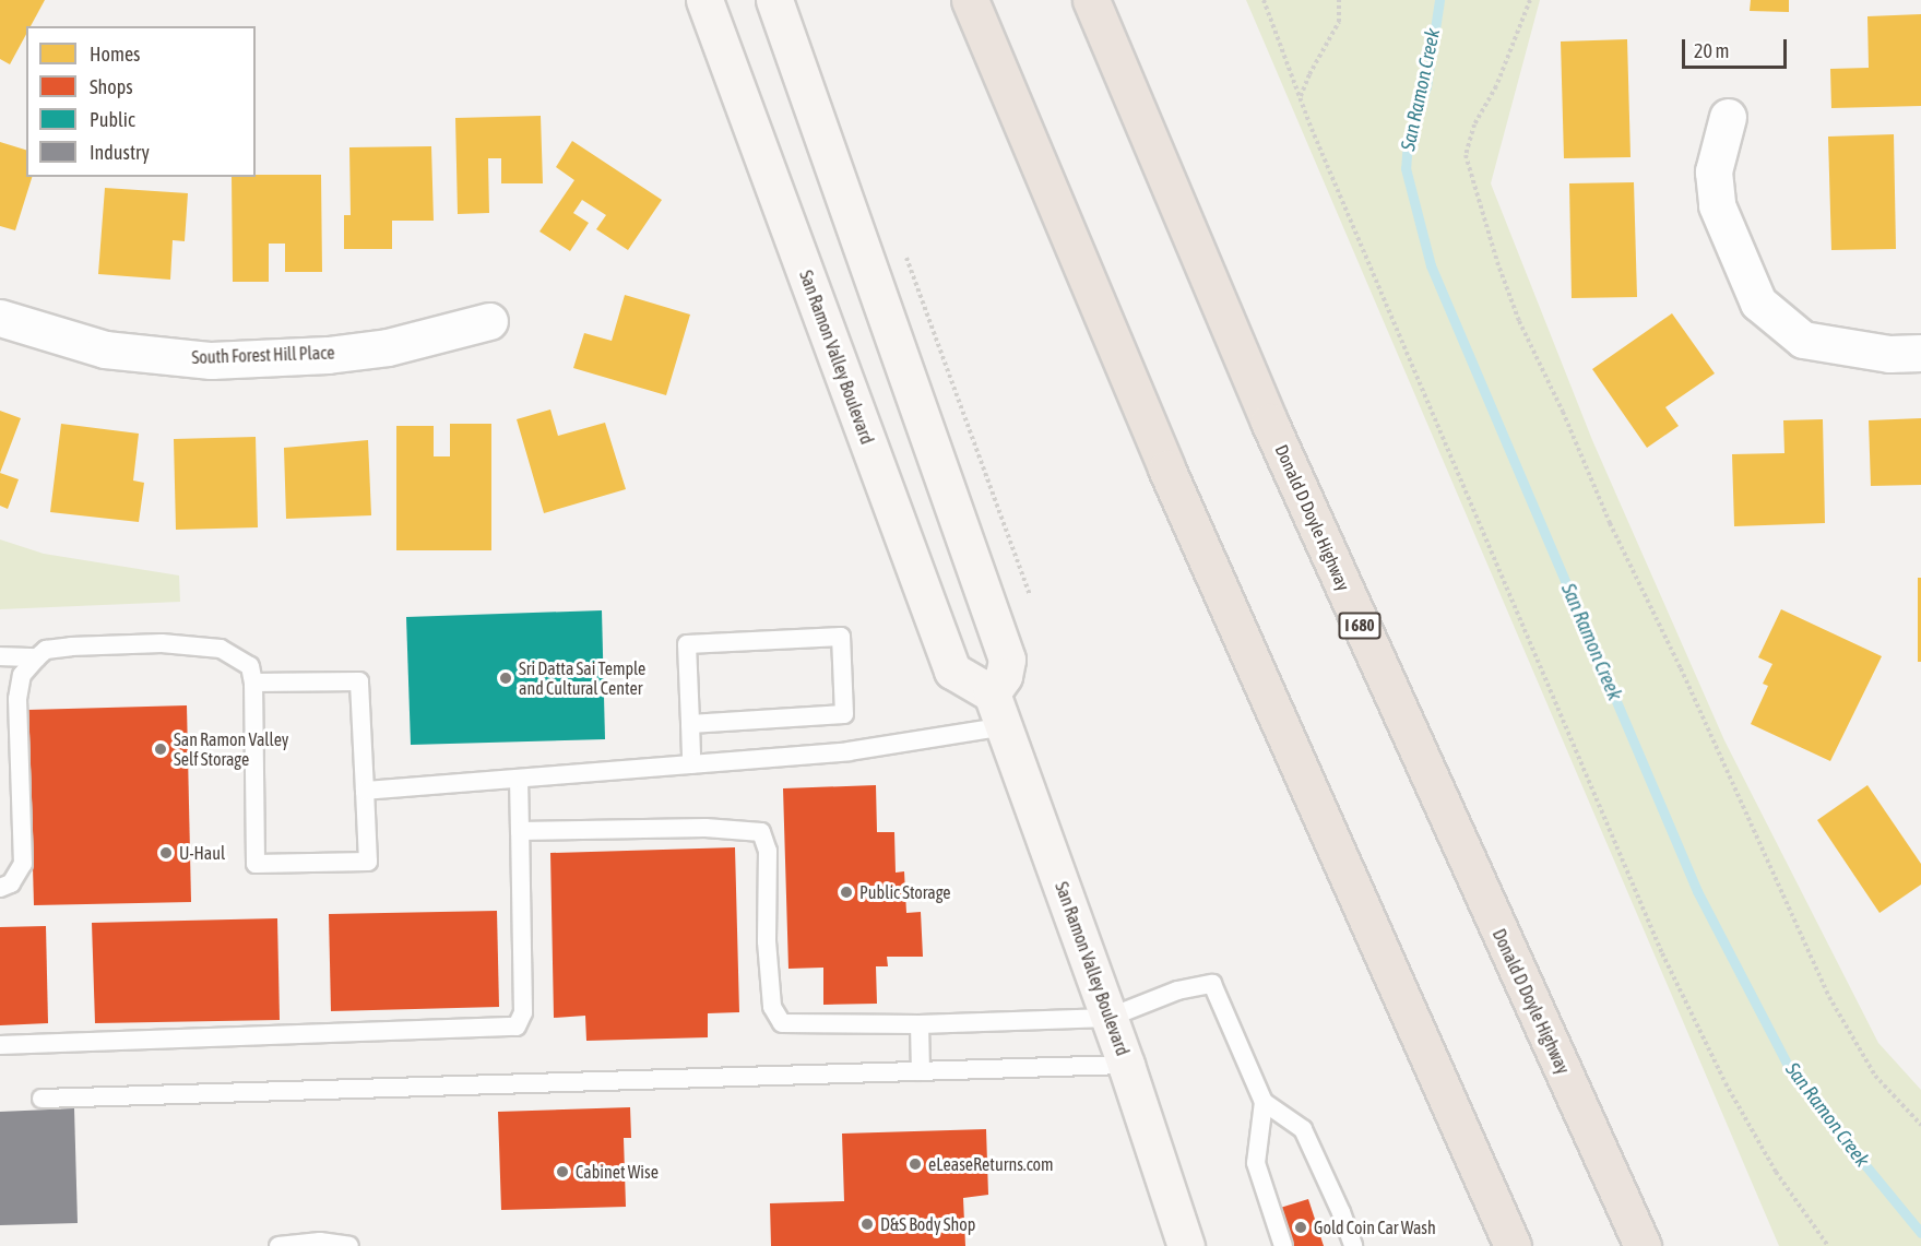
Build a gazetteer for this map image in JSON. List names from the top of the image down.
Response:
{
  "streets": {
    "highway": ["Donald D Doyle Highway", "I 680"],
    "main road": ["San Ramon Valley Boulevard"],
    "street": ["South Forest Hill Place"]
  },
  "water": ["San Ramon Creek"],
  "places": [
    "Sri Datta Sai Temple and Cultural Center",
    "San Ramon Valley Self Storage",
    "U-Haul",
    "Public Storage",
    "eLeaseReturns.com",
    "Cabinet Wise",
    "D&S Body Shop",
    "Gold Coin Car Wash"
  ],
  "legend": [
    "Homes",
    "Shops",
    "Public",
    "Industry"
  ],
  "scale_bar": "20 m"
}
